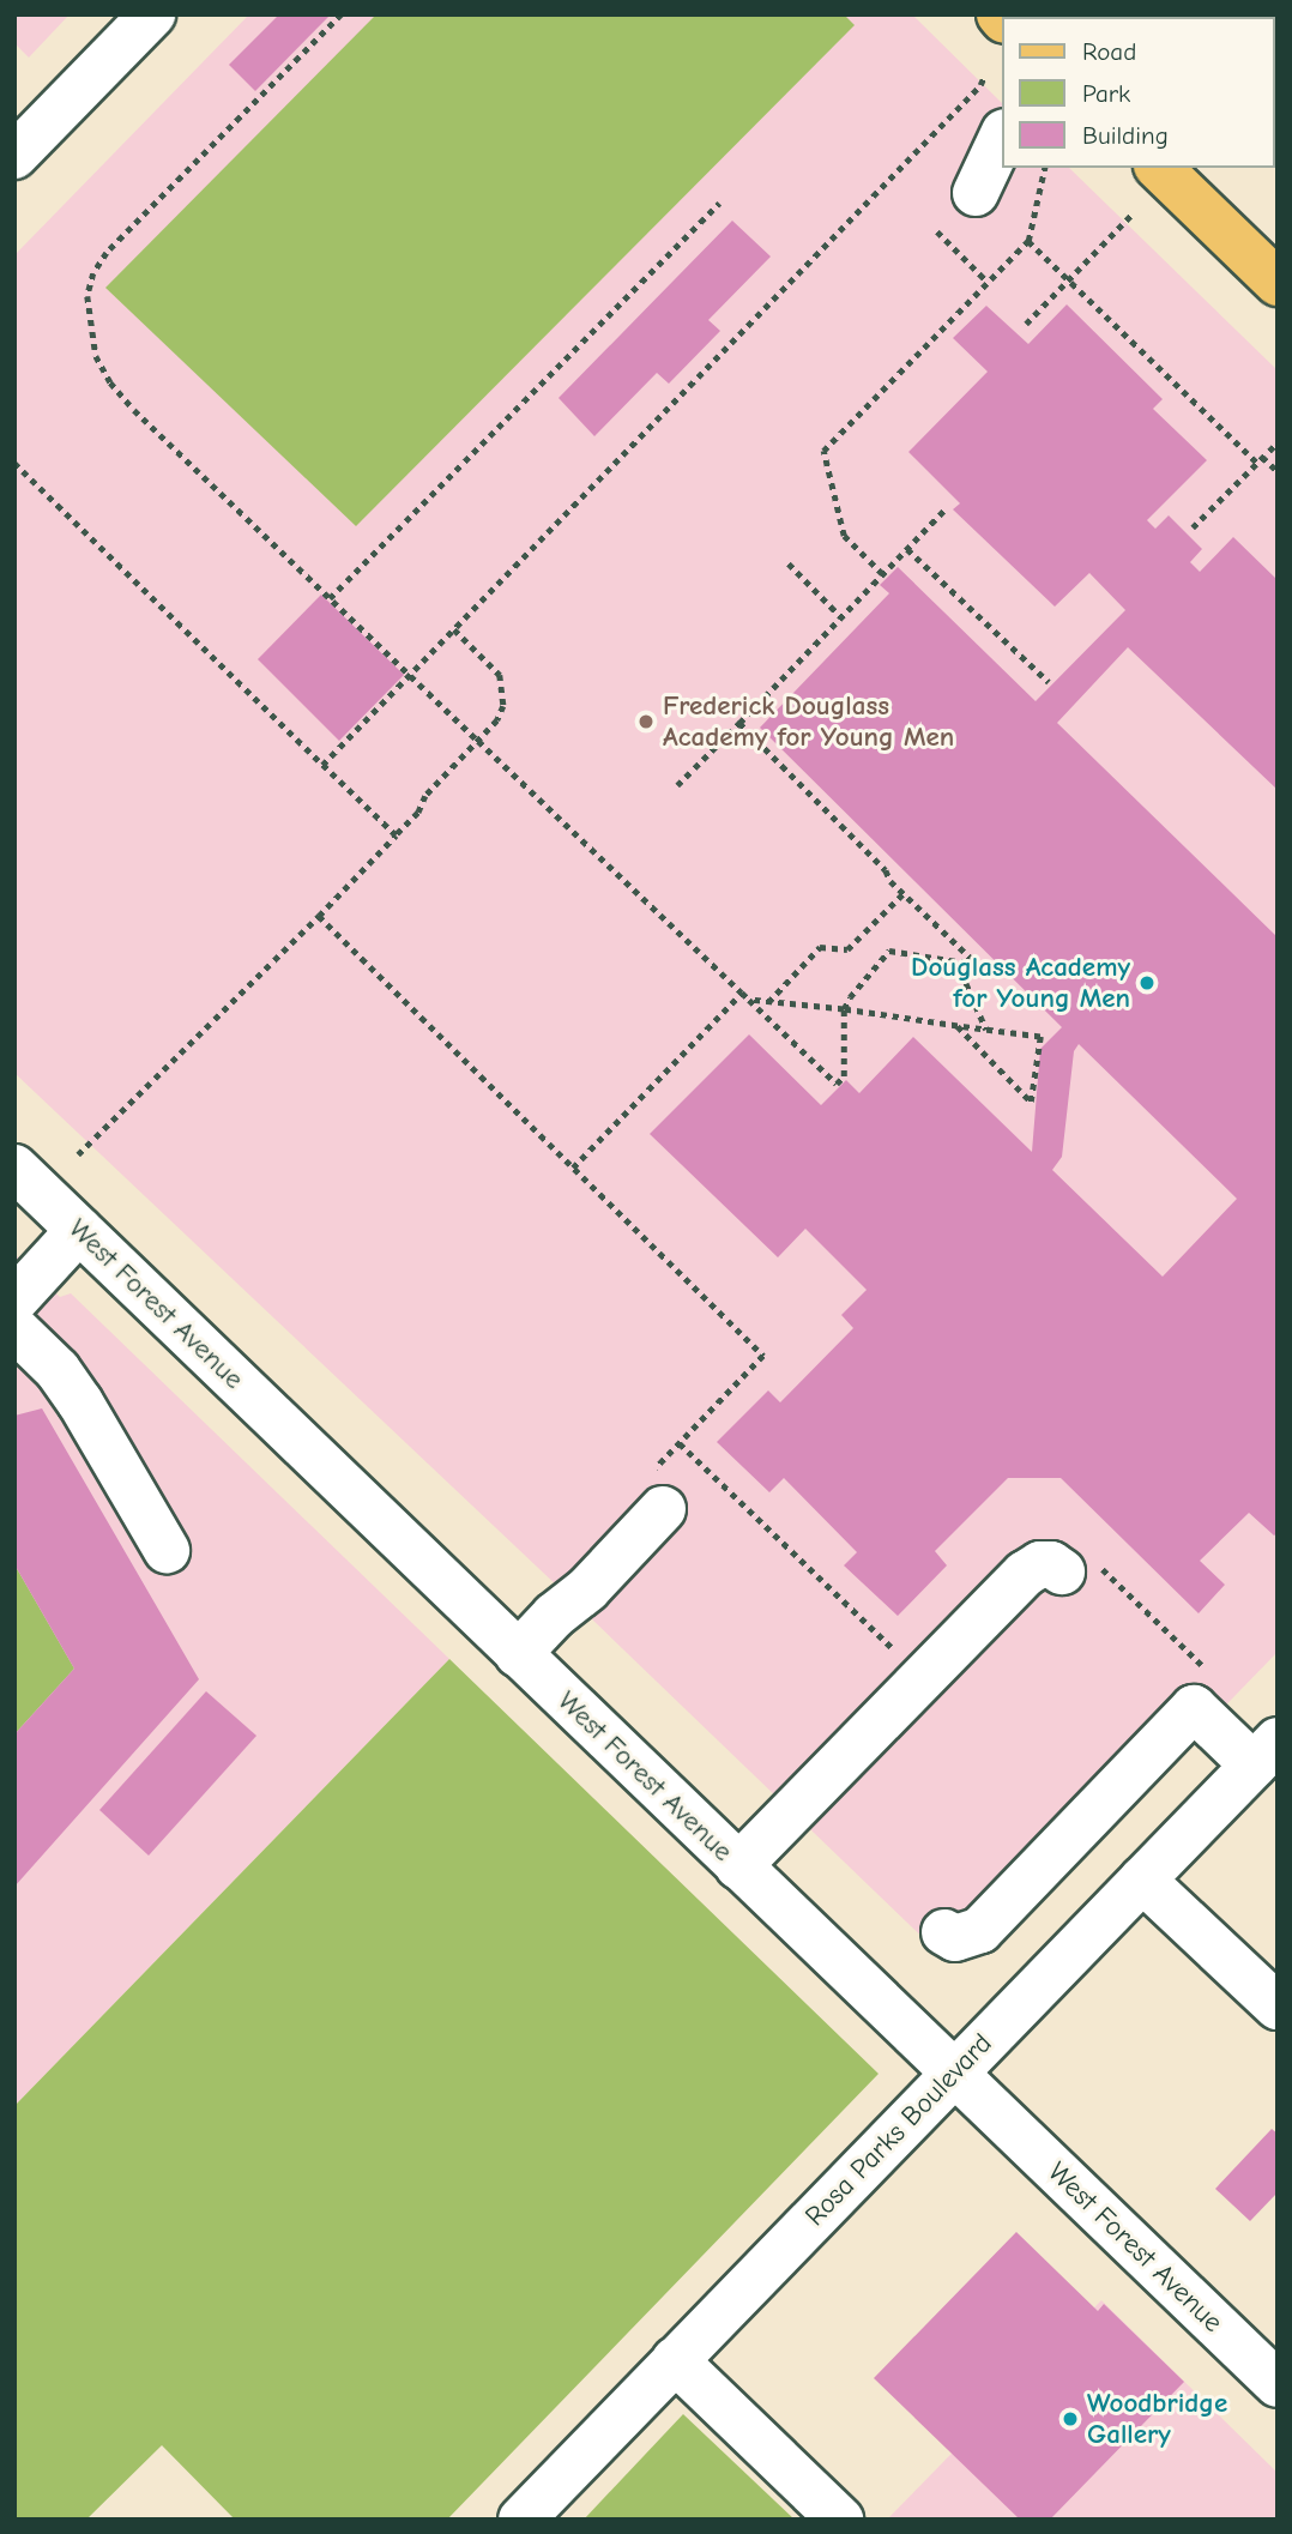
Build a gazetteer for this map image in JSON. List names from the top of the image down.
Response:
{
  "streets": {
    "street": ["West Forest Avenue", "Rosa Parks Boulevard"]
  },
  "crossings": [
    ["West Forest Avenue", "Rosa Parks Boulevard"]
  ],
  "places": ["Frederick Douglass Academy for Young Men", "Douglass Academy for Young Men", "Woodbridge Gallery"],
  "legend": ["Road", "Park", "Building"]
}
